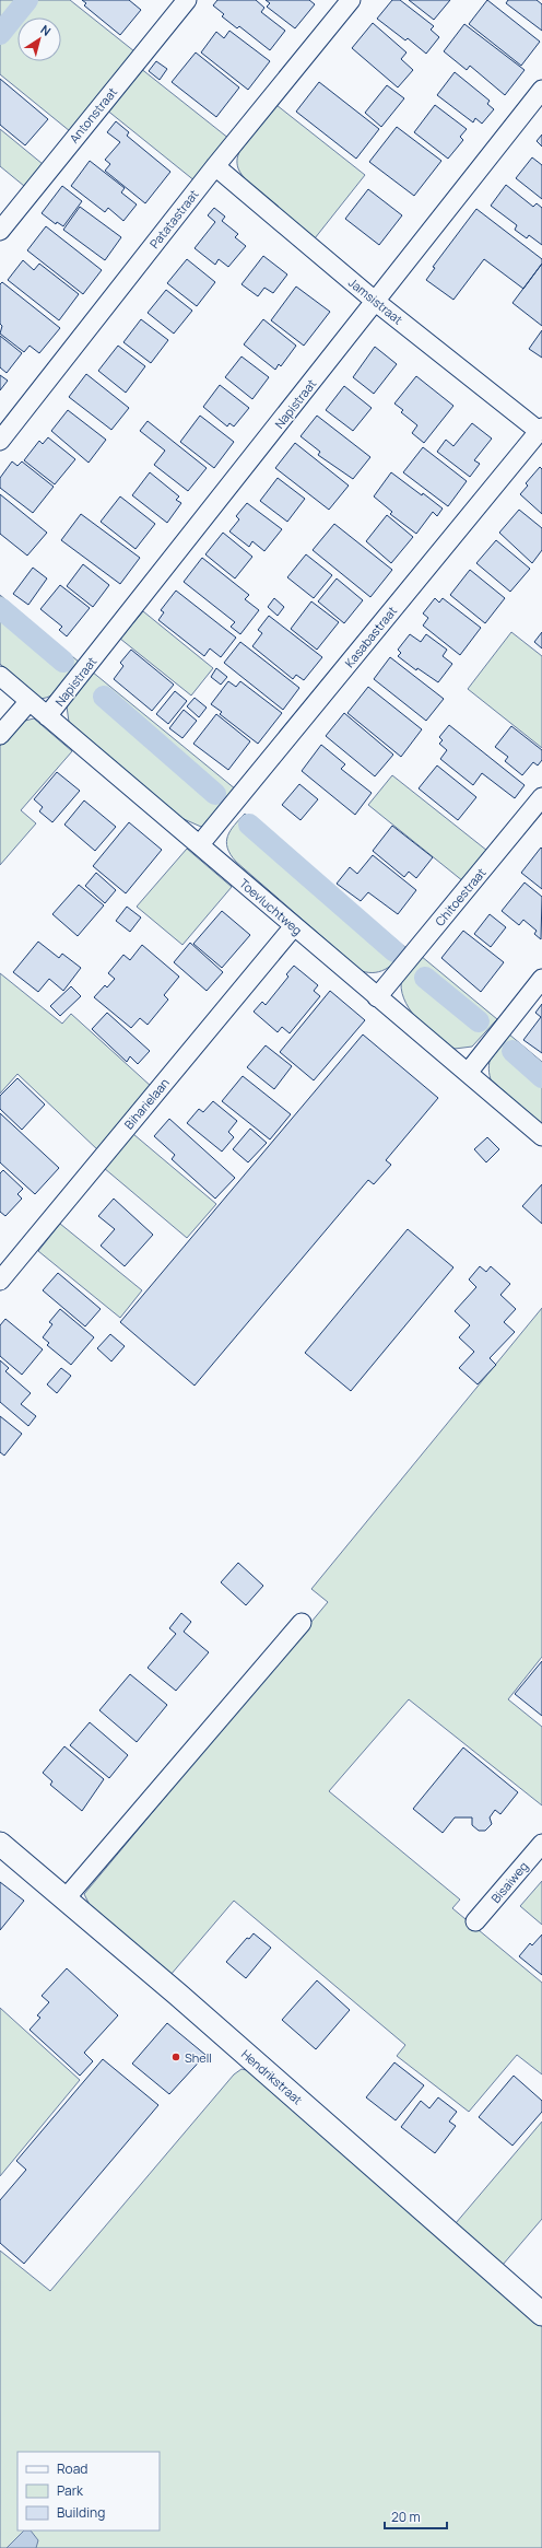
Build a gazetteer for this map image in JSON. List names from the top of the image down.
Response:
{
  "streets": {
    "street": [
      "Antonstraat",
      "Patatastraat",
      "Jamsistraat",
      "Napistraat",
      "Kasabastraat",
      "Chitoestraat",
      "Toevluchtweg",
      "Biharielaan",
      "Bisaiweg",
      "Hendrikstraat"
    ]
  },
  "crossings": [
    ["Patatastraat", "Jamsistraat"],
    ["Jamsistraat", "Napistraat"],
    ["Jamsistraat", "Kasabastraat"],
    ["Napistraat", "Toevluchtweg"],
    ["Kasabastraat", "Toevluchtweg"],
    ["Chitoestraat", "Toevluchtweg"],
    ["Toevluchtweg", "Biharielaan"]
  ],
  "places": ["Shell"],
  "legend": ["Road", "Park", "Building"],
  "scale_bar": "20 m",
  "north": "top right"
}
